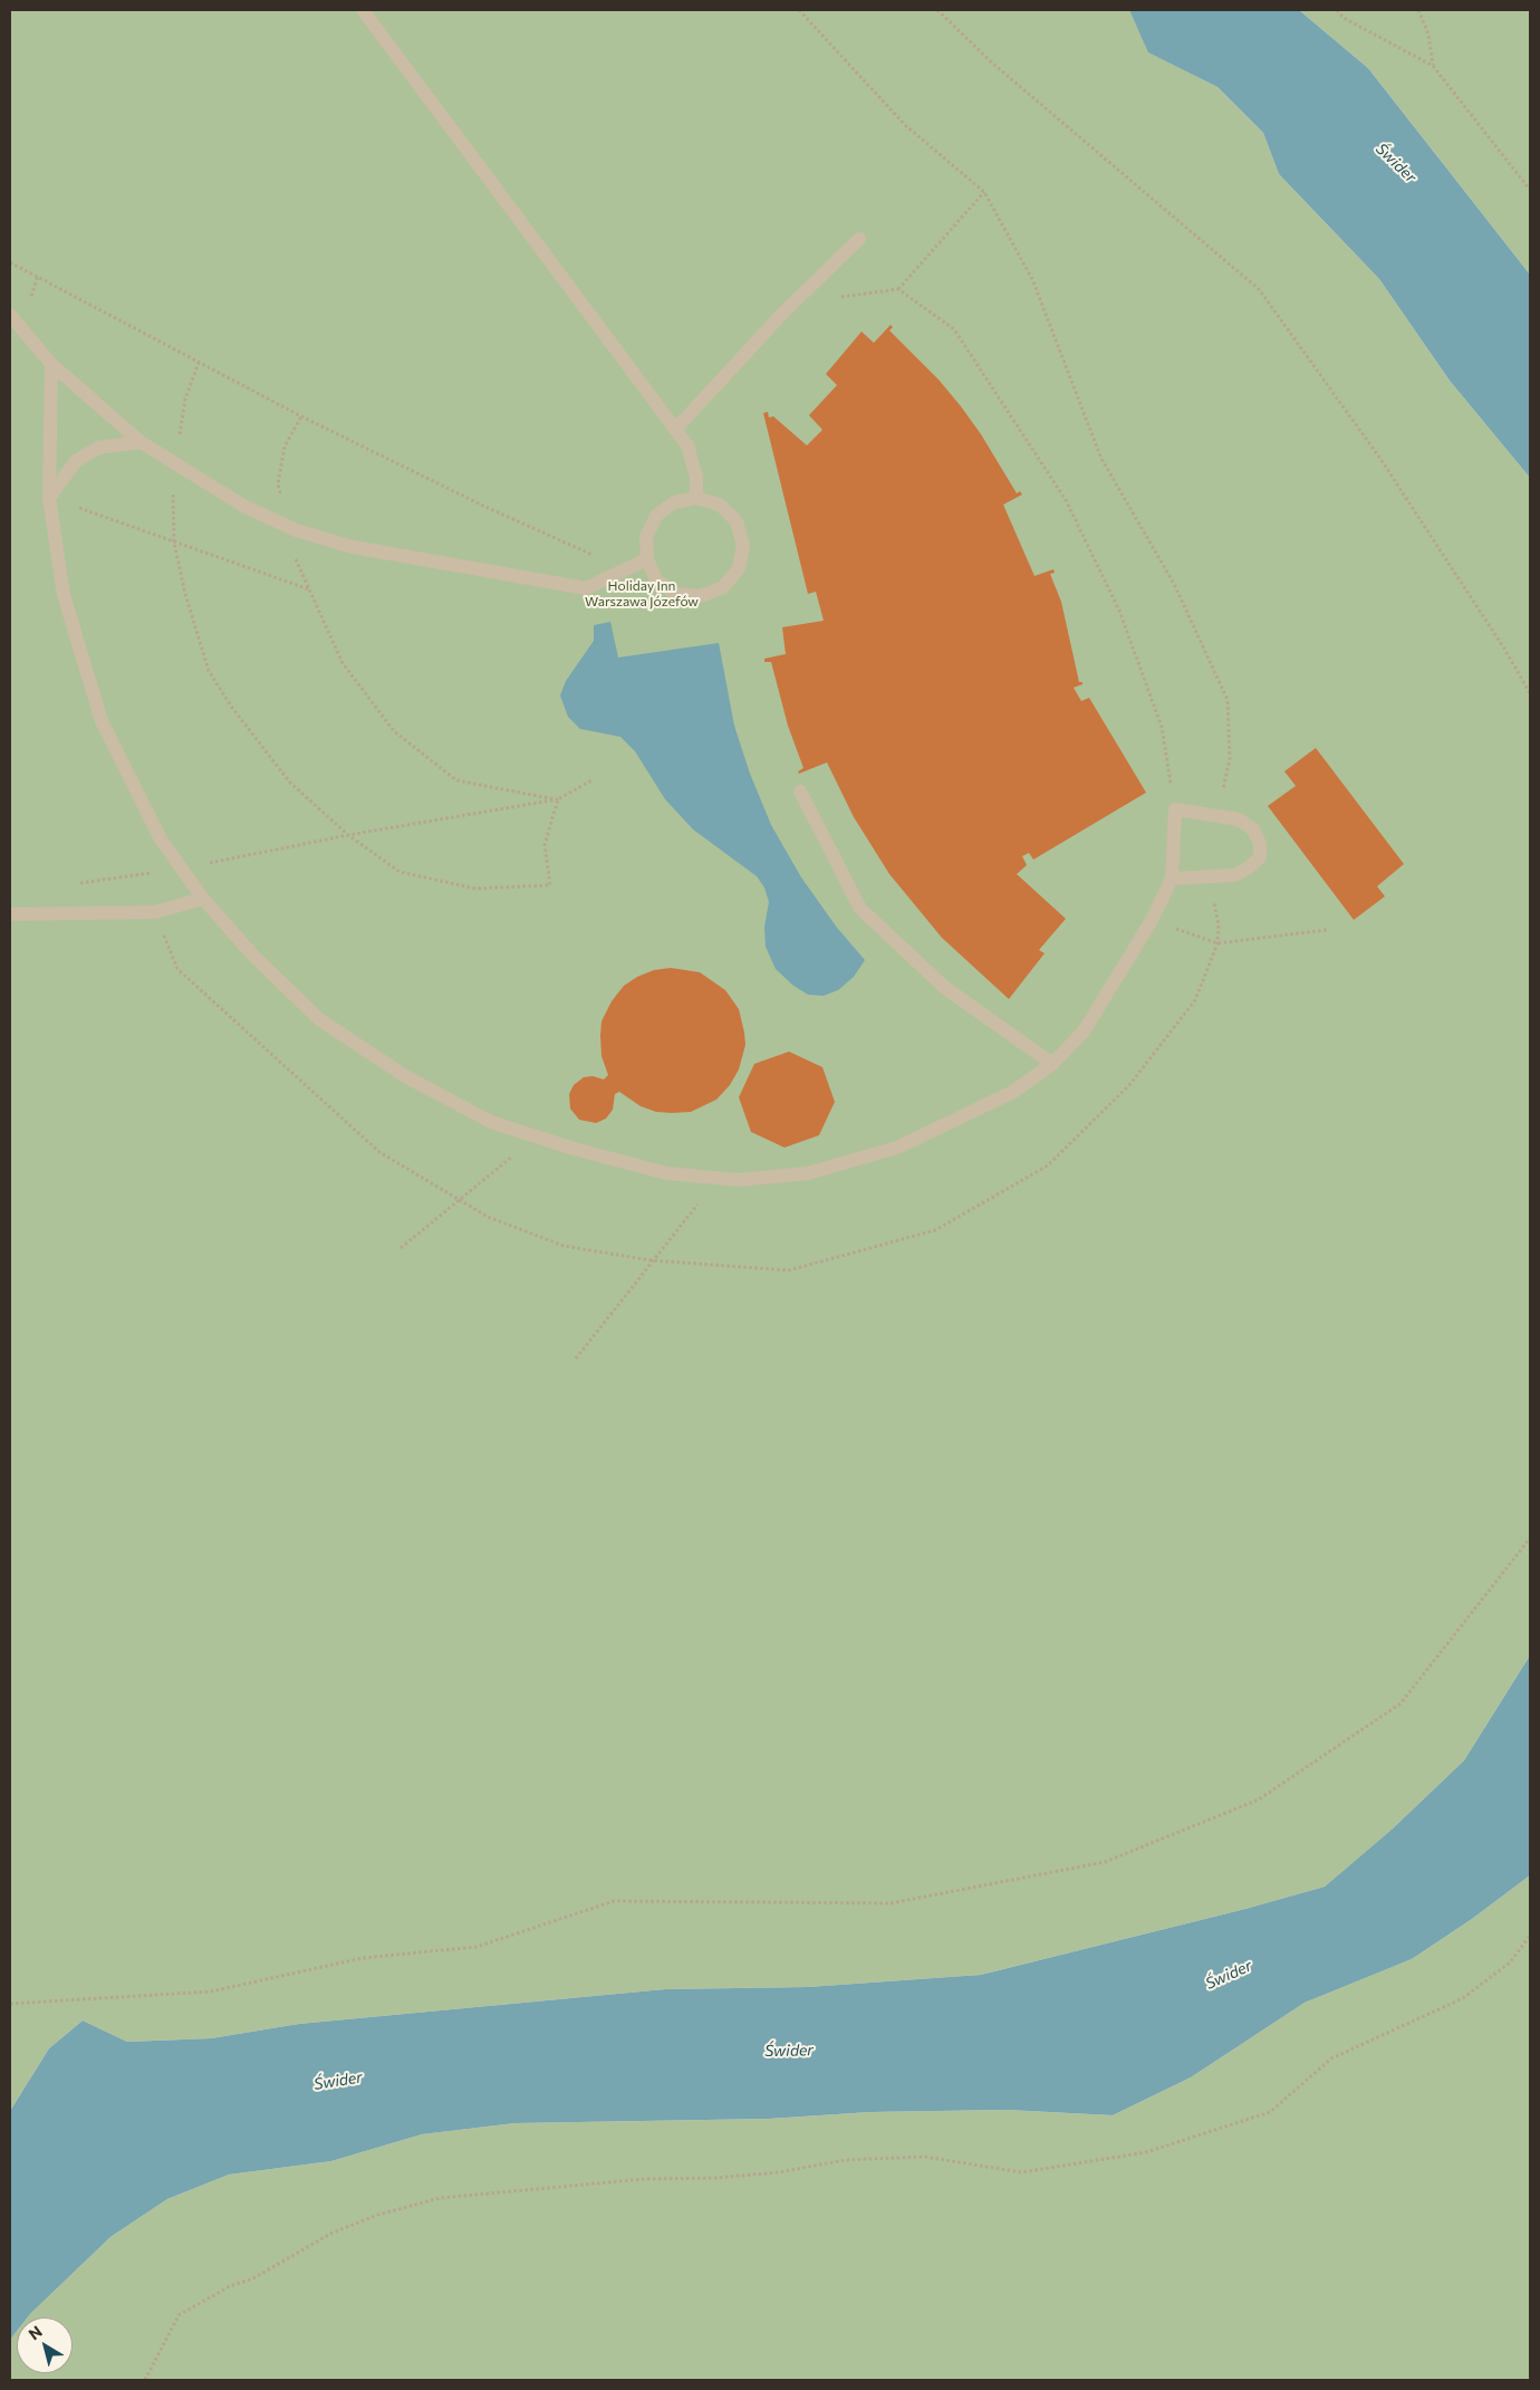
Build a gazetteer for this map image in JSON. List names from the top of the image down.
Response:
{
  "water": ["Świder"],
  "parks": ["Holiday Inn Warszawa Józefów"],
  "north": "top left"
}
